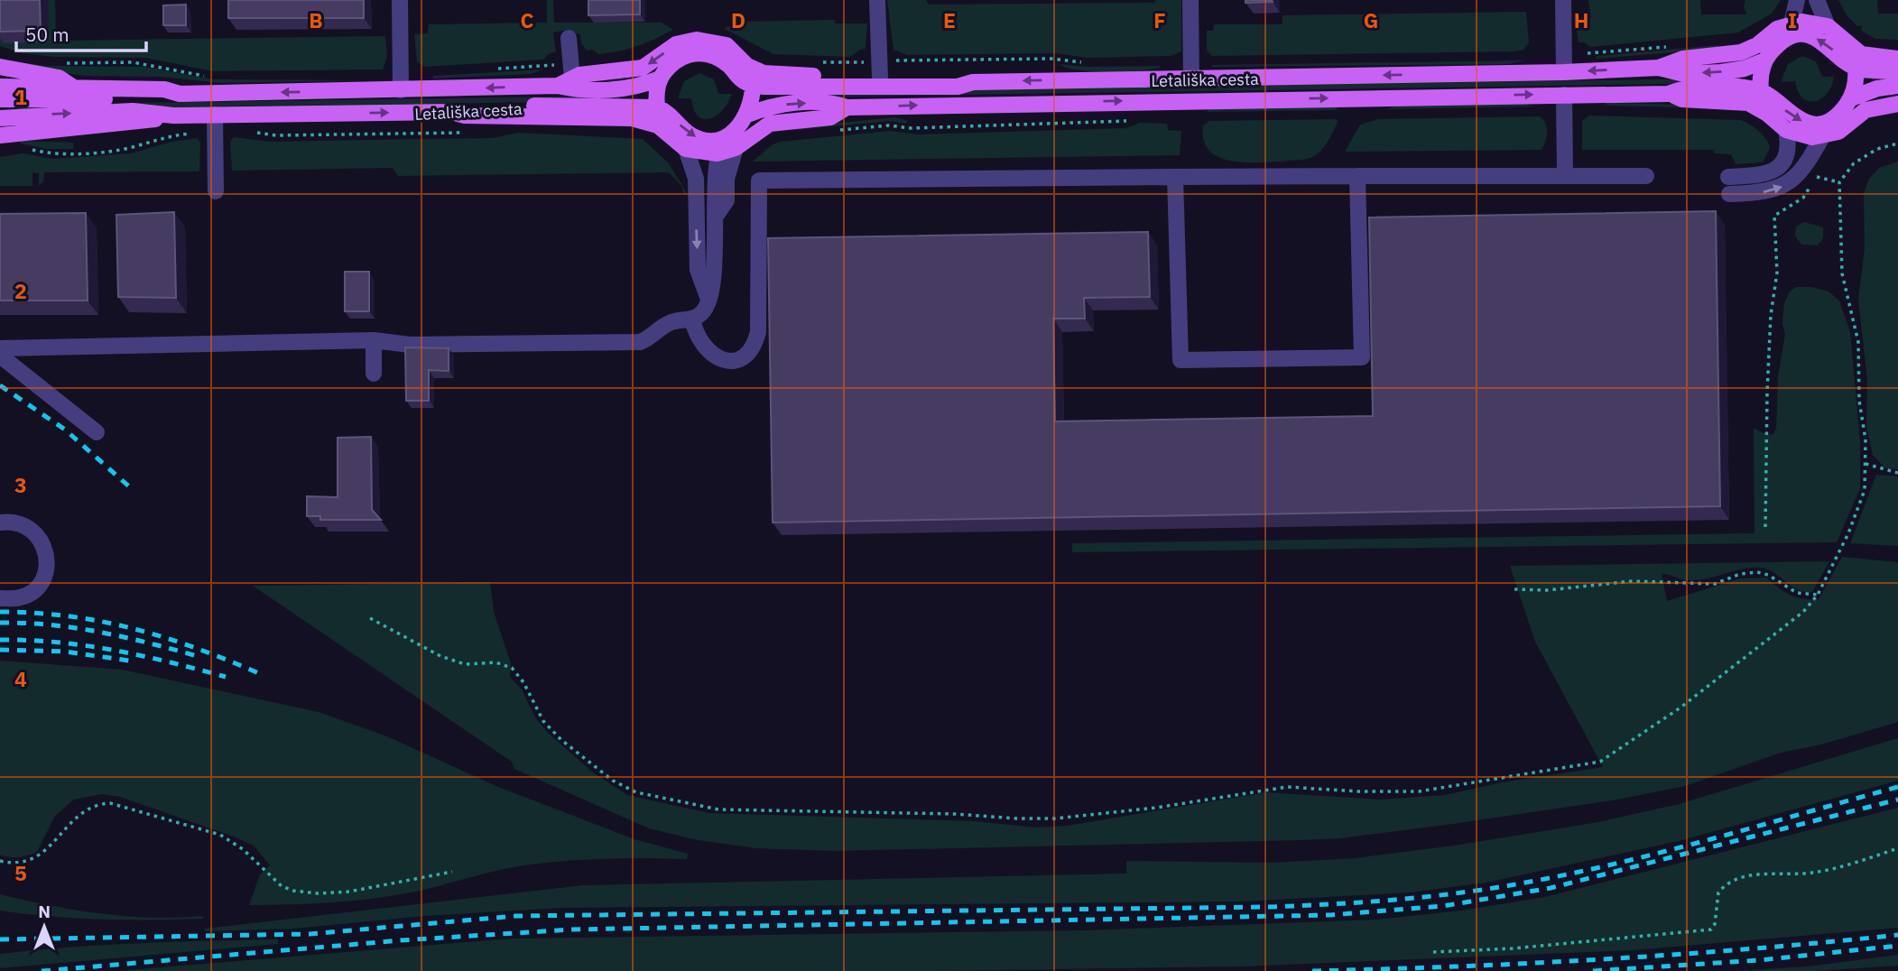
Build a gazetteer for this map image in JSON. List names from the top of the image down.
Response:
{
  "streets": {
    "main road": ["Letališka cesta"]
  },
  "scale_bar": "50 m",
  "north": "top",
  "grid": {
    "columns": [
      "B",
      "C",
      "D",
      "E",
      "F",
      "G",
      "H",
      "I"
    ],
    "rows": [
      "1",
      "2",
      "3",
      "4",
      "5"
    ]
  }
}
